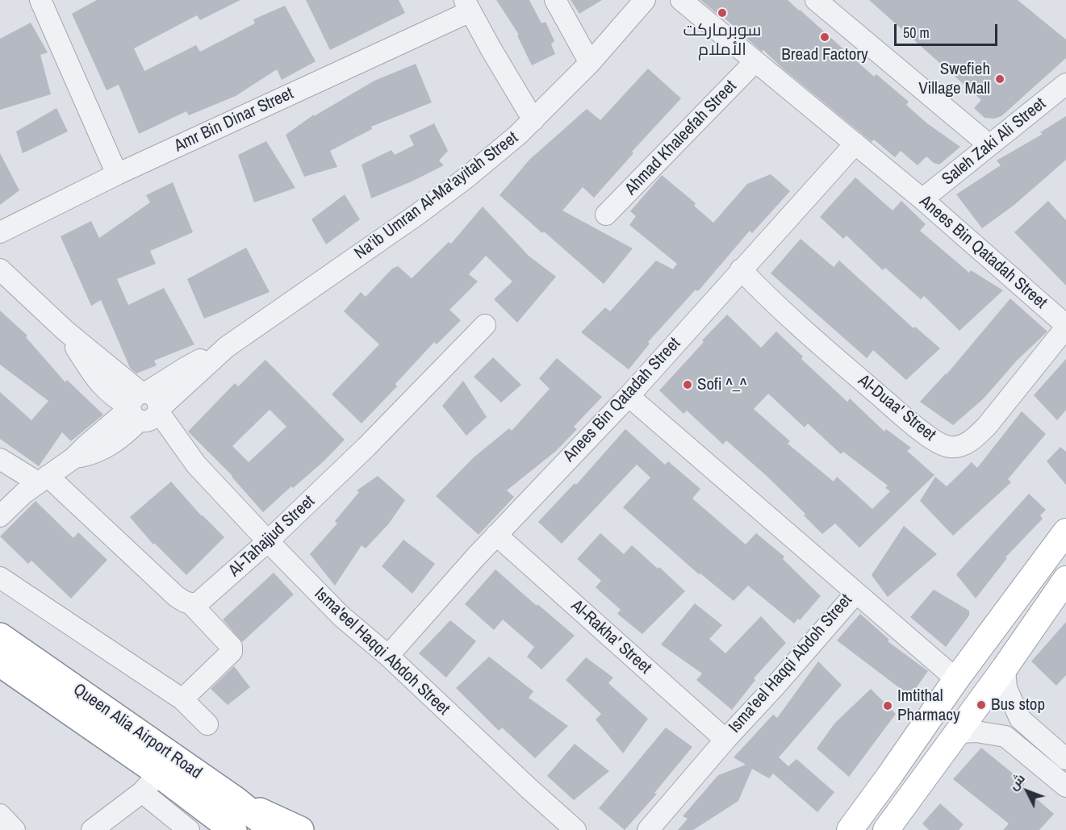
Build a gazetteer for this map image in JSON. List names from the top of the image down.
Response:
{
  "streets": {
    "highway": ["Queen Alia Airport Road"],
    "street": [
      "Amr Bin Dinar Street",
      "Ahmad Khaleefah Street",
      "Saleh Zaki Ali Street",
      "Na'ib Umran Al-Ma'ayitah Street",
      "Anees Bin Qatadah Street",
      "Al-Duaa' Street",
      "Al-Tahajjud Street",
      "Al-Rakha' Street",
      "Isma'eel Haqqi Abdoh Street"
    ]
  },
  "crossings": [
    ["Ahmad Khaleefah Street", "Anees Bin Qatadah Street"],
    ["Saleh Zaki Ali Street", "Anees Bin Qatadah Street"],
    ["Na'ib Umran Al-Ma'ayitah Street", "Isma'eel Haqqi Abdoh Street"],
    ["Anees Bin Qatadah Street", "Al-Duaa' Street"],
    ["Anees Bin Qatadah Street", "Al-Rakha' Street"],
    ["Anees Bin Qatadah Street", "Isma'eel Haqqi Abdoh Street"],
    ["Al-Tahajjud Street", "Isma'eel Haqqi Abdoh Street"],
    ["Al-Rakha' Street", "Isma'eel Haqqi Abdoh Street"]
  ],
  "places": [
    "سوبرماركت الأملام",
    "Bread Factory",
    "Swefieh Village Mall",
    "Sofi ^_^",
    "Bus stop",
    "Imtithal Pharmacy"
  ],
  "scale_bar": "50 m",
  "north": "top left"
}
